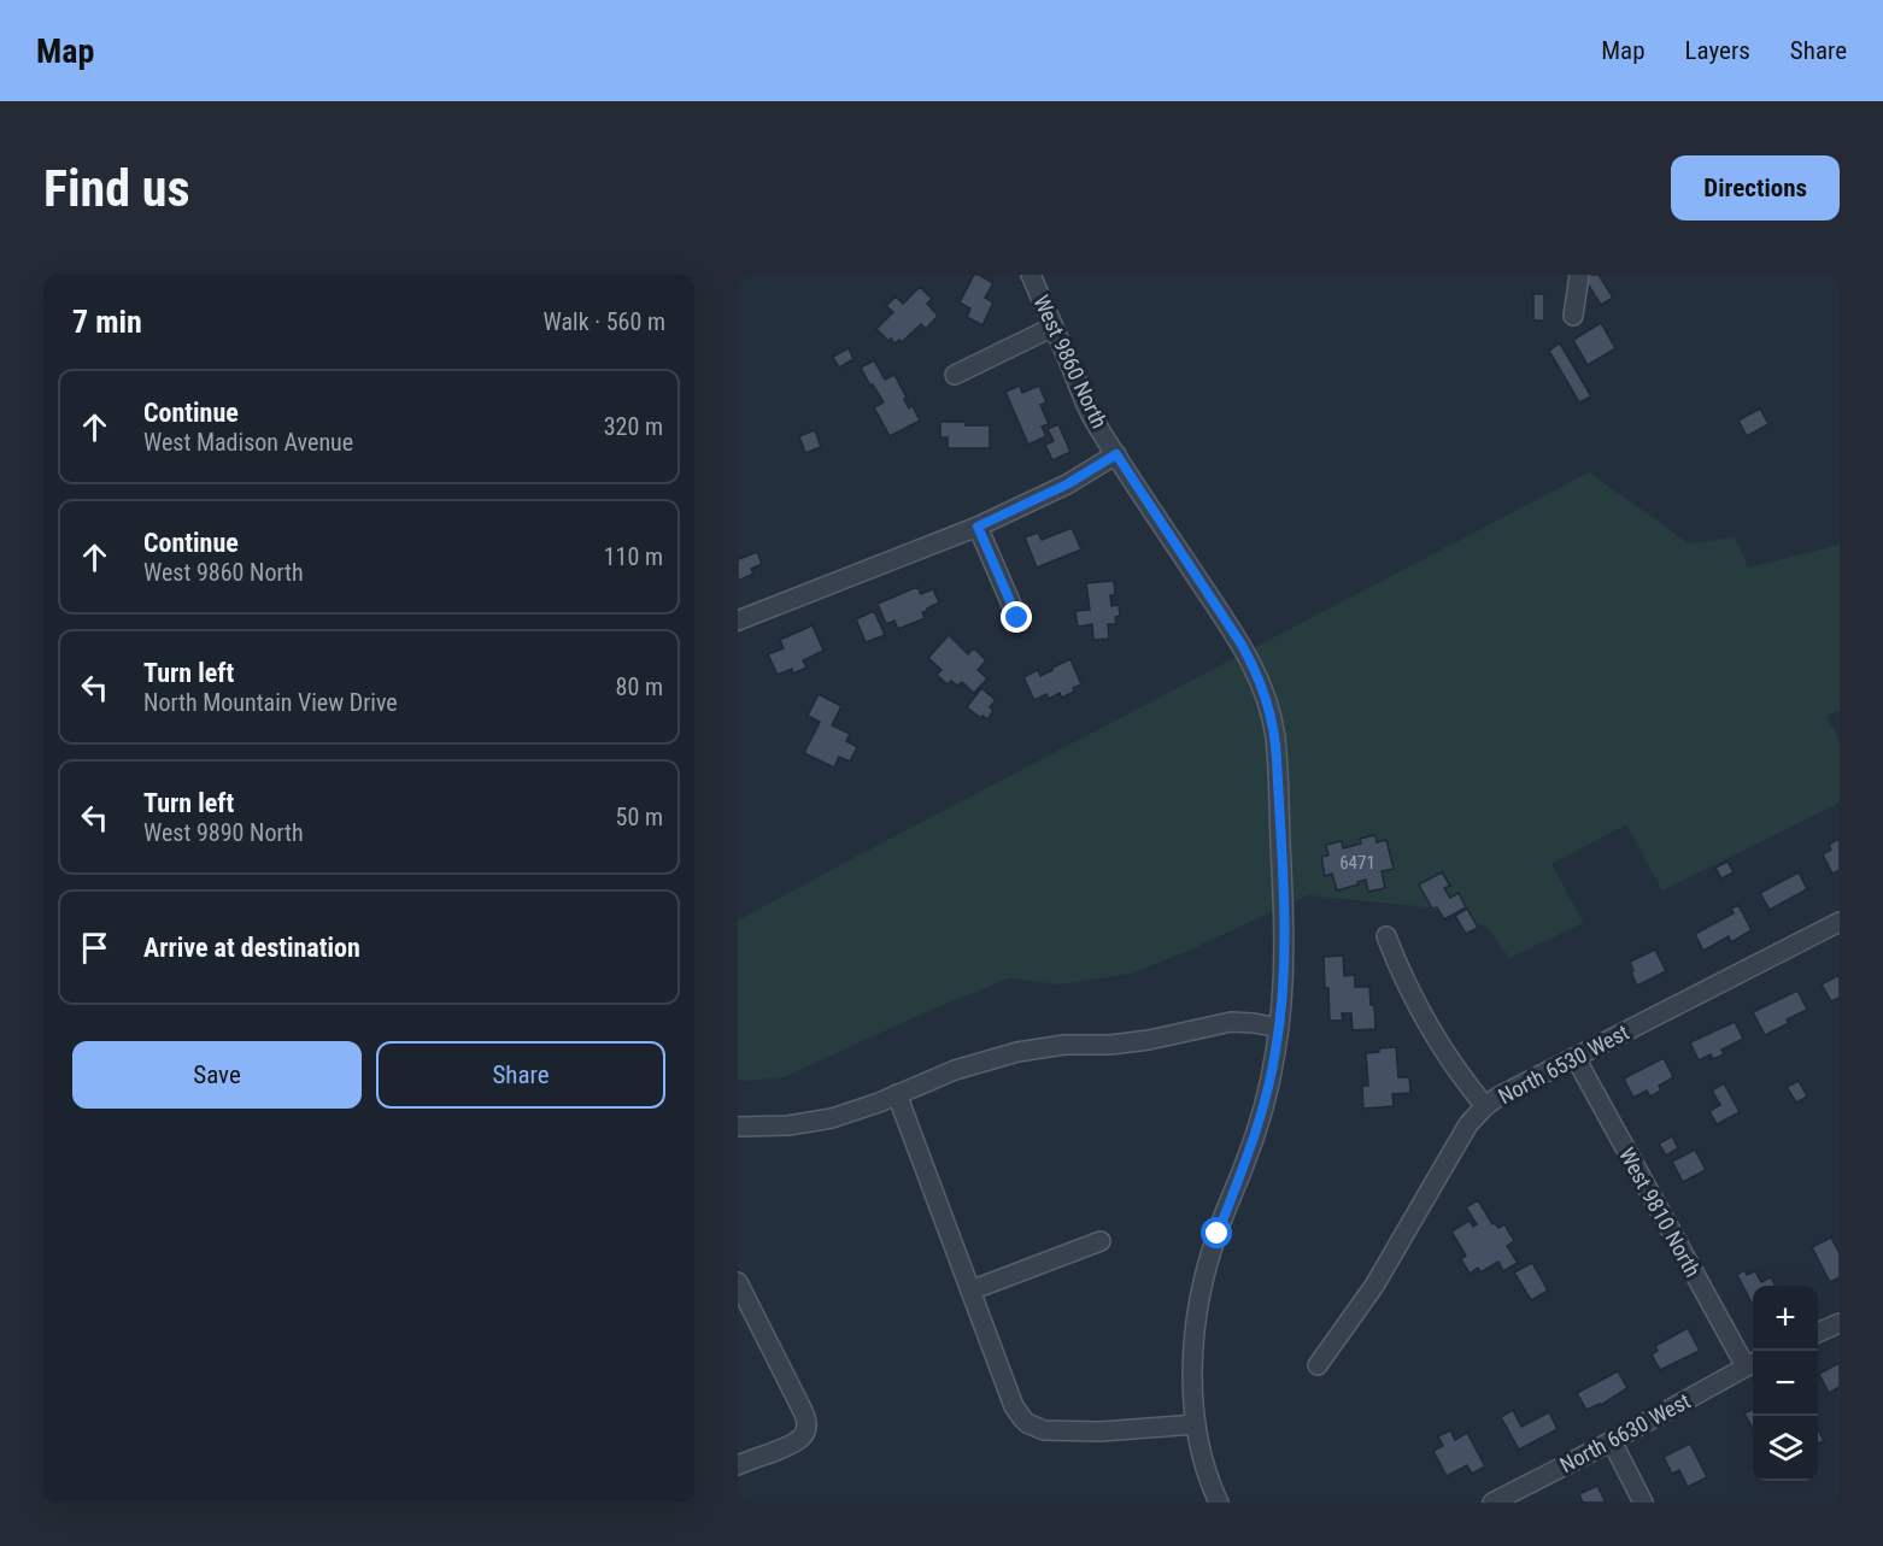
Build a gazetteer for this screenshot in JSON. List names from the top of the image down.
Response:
{
  "streets": {
    "street": [
      "West 9860 North",
      "North 6530 West",
      "West 9810 North",
      "North 6630 West"
    ]
  },
  "crossings": [
    ["North 6530 West", "West 9810 North"],
    ["West 9810 North", "North 6630 West"]
  ],
  "house_numbers": ["6471"],
  "page": {
    "header": "Map",
    "nav": ["Map", "Layers", "Share"],
    "buttons": [
      "Directions",
      ["Save", "Share"]
    ],
    "title": "Find us",
    "heading": ["7 min", "Walk · 560 m"],
    "list": [
      ["Continue", "West Madison Avenue", "320 m"],
      ["Continue", "West 9860 North", "110 m"],
      ["Turn left", "North Mountain View Drive", "80 m"],
      ["Turn left", "West 9890 North", "50 m"],
      "Arrive at destination"
    ],
    "map_buttons": ["+", "−"]
  }
}
